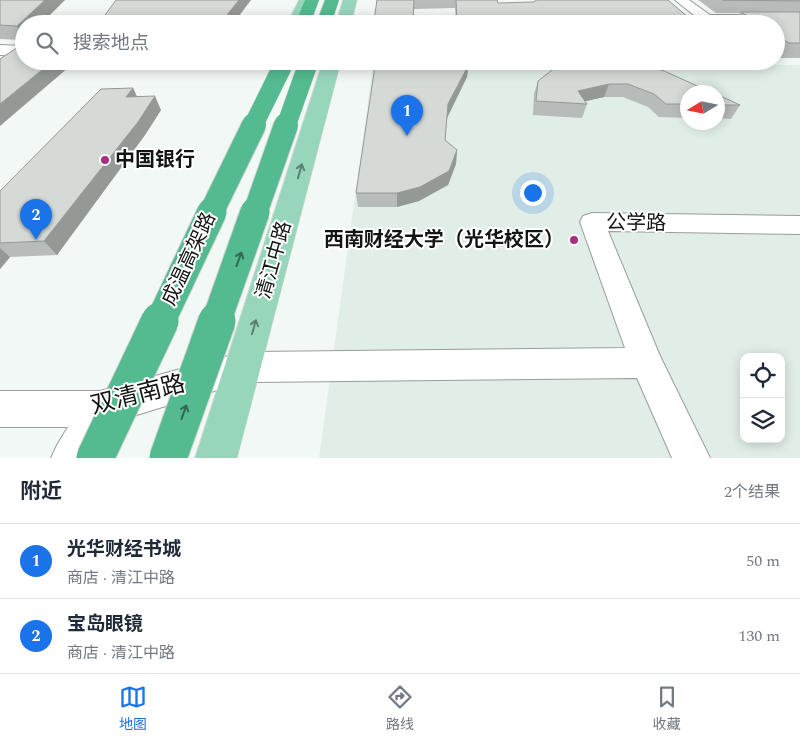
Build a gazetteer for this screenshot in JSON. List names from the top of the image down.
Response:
{
  "streets": {
    "highway": ["成温高架路"],
    "main road": ["清江中路"],
    "street": ["公学路", "双清南路"]
  },
  "crossings": [
    ["公学路", "双清南路"],
    ["清江中路", "双清南路"]
  ],
  "places": ["中国银行", "西南财经大学（光华校区）"],
  "north": "left",
  "page": {
    "search": "搜索地点",
    "pins": ["1", "2"],
    "heading": ["附近", "2个结果"],
    "list": [
      {
        "mark": "1",
        "name": "光华财经书城",
        "note": "商店 · 清江中路",
        "value": "50 m"
      },
      {
        "mark": "2",
        "name": "宝岛眼镜",
        "note": "商店 · 清江中路",
        "value": "130 m"
      }
    ],
    "nav": ["地图", "路线", "收藏"]
  }
}
